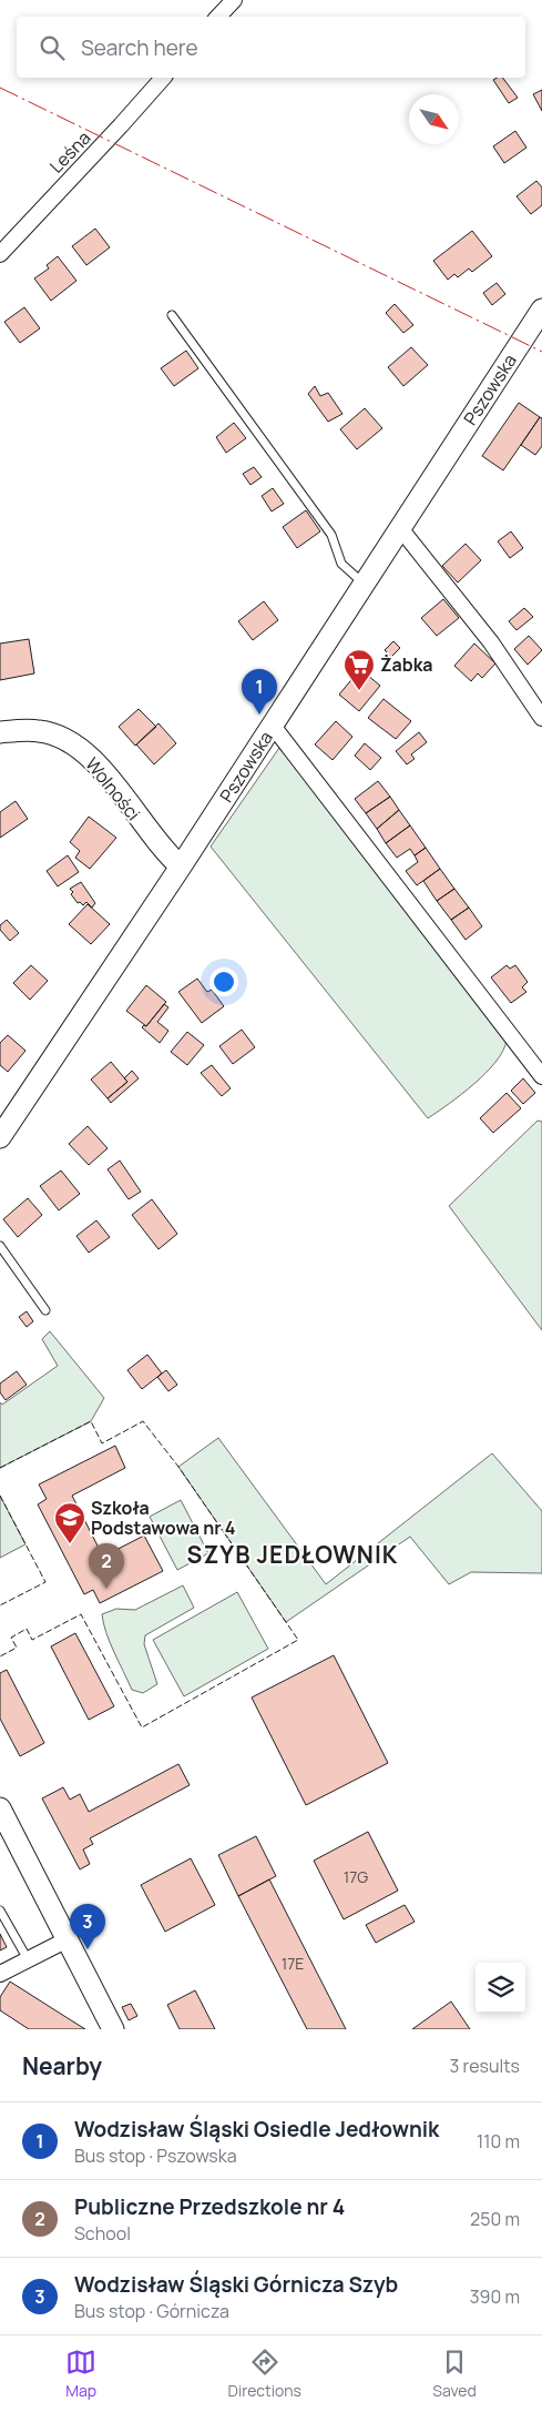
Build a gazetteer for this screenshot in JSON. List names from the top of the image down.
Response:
{
  "streets": {
    "main road": ["Pszowska", "Wolności"],
    "street": ["Leśna"]
  },
  "crossings": [
    ["Pszowska", "Wolności"]
  ],
  "districts": ["SZYB JEDŁOWNIK"],
  "places": {
    "supermarket": ["Żabka"],
    "school or university": ["Szkoła Podstawowa nr 4"]
  },
  "house_numbers": ["17G", "17E"],
  "north": "bottom right",
  "page": {
    "search": "Search here",
    "pins": ["1", "2", "3"],
    "heading": ["Nearby", "3 results"],
    "list": [
      {
        "mark": "1",
        "name": "Wodzisław Śląski Osiedle Jedłownik",
        "note": "Bus stop · Pszowska",
        "value": "110 m"
      },
      {
        "mark": "2",
        "name": "Publiczne Przedszkole nr 4",
        "note": "School",
        "value": "250 m"
      },
      {
        "mark": "3",
        "name": "Wodzisław Śląski Górnicza Szyb",
        "note": "Bus stop · Górnicza",
        "value": "390 m"
      }
    ],
    "nav": ["Map", "Directions", "Saved"]
  }
}
